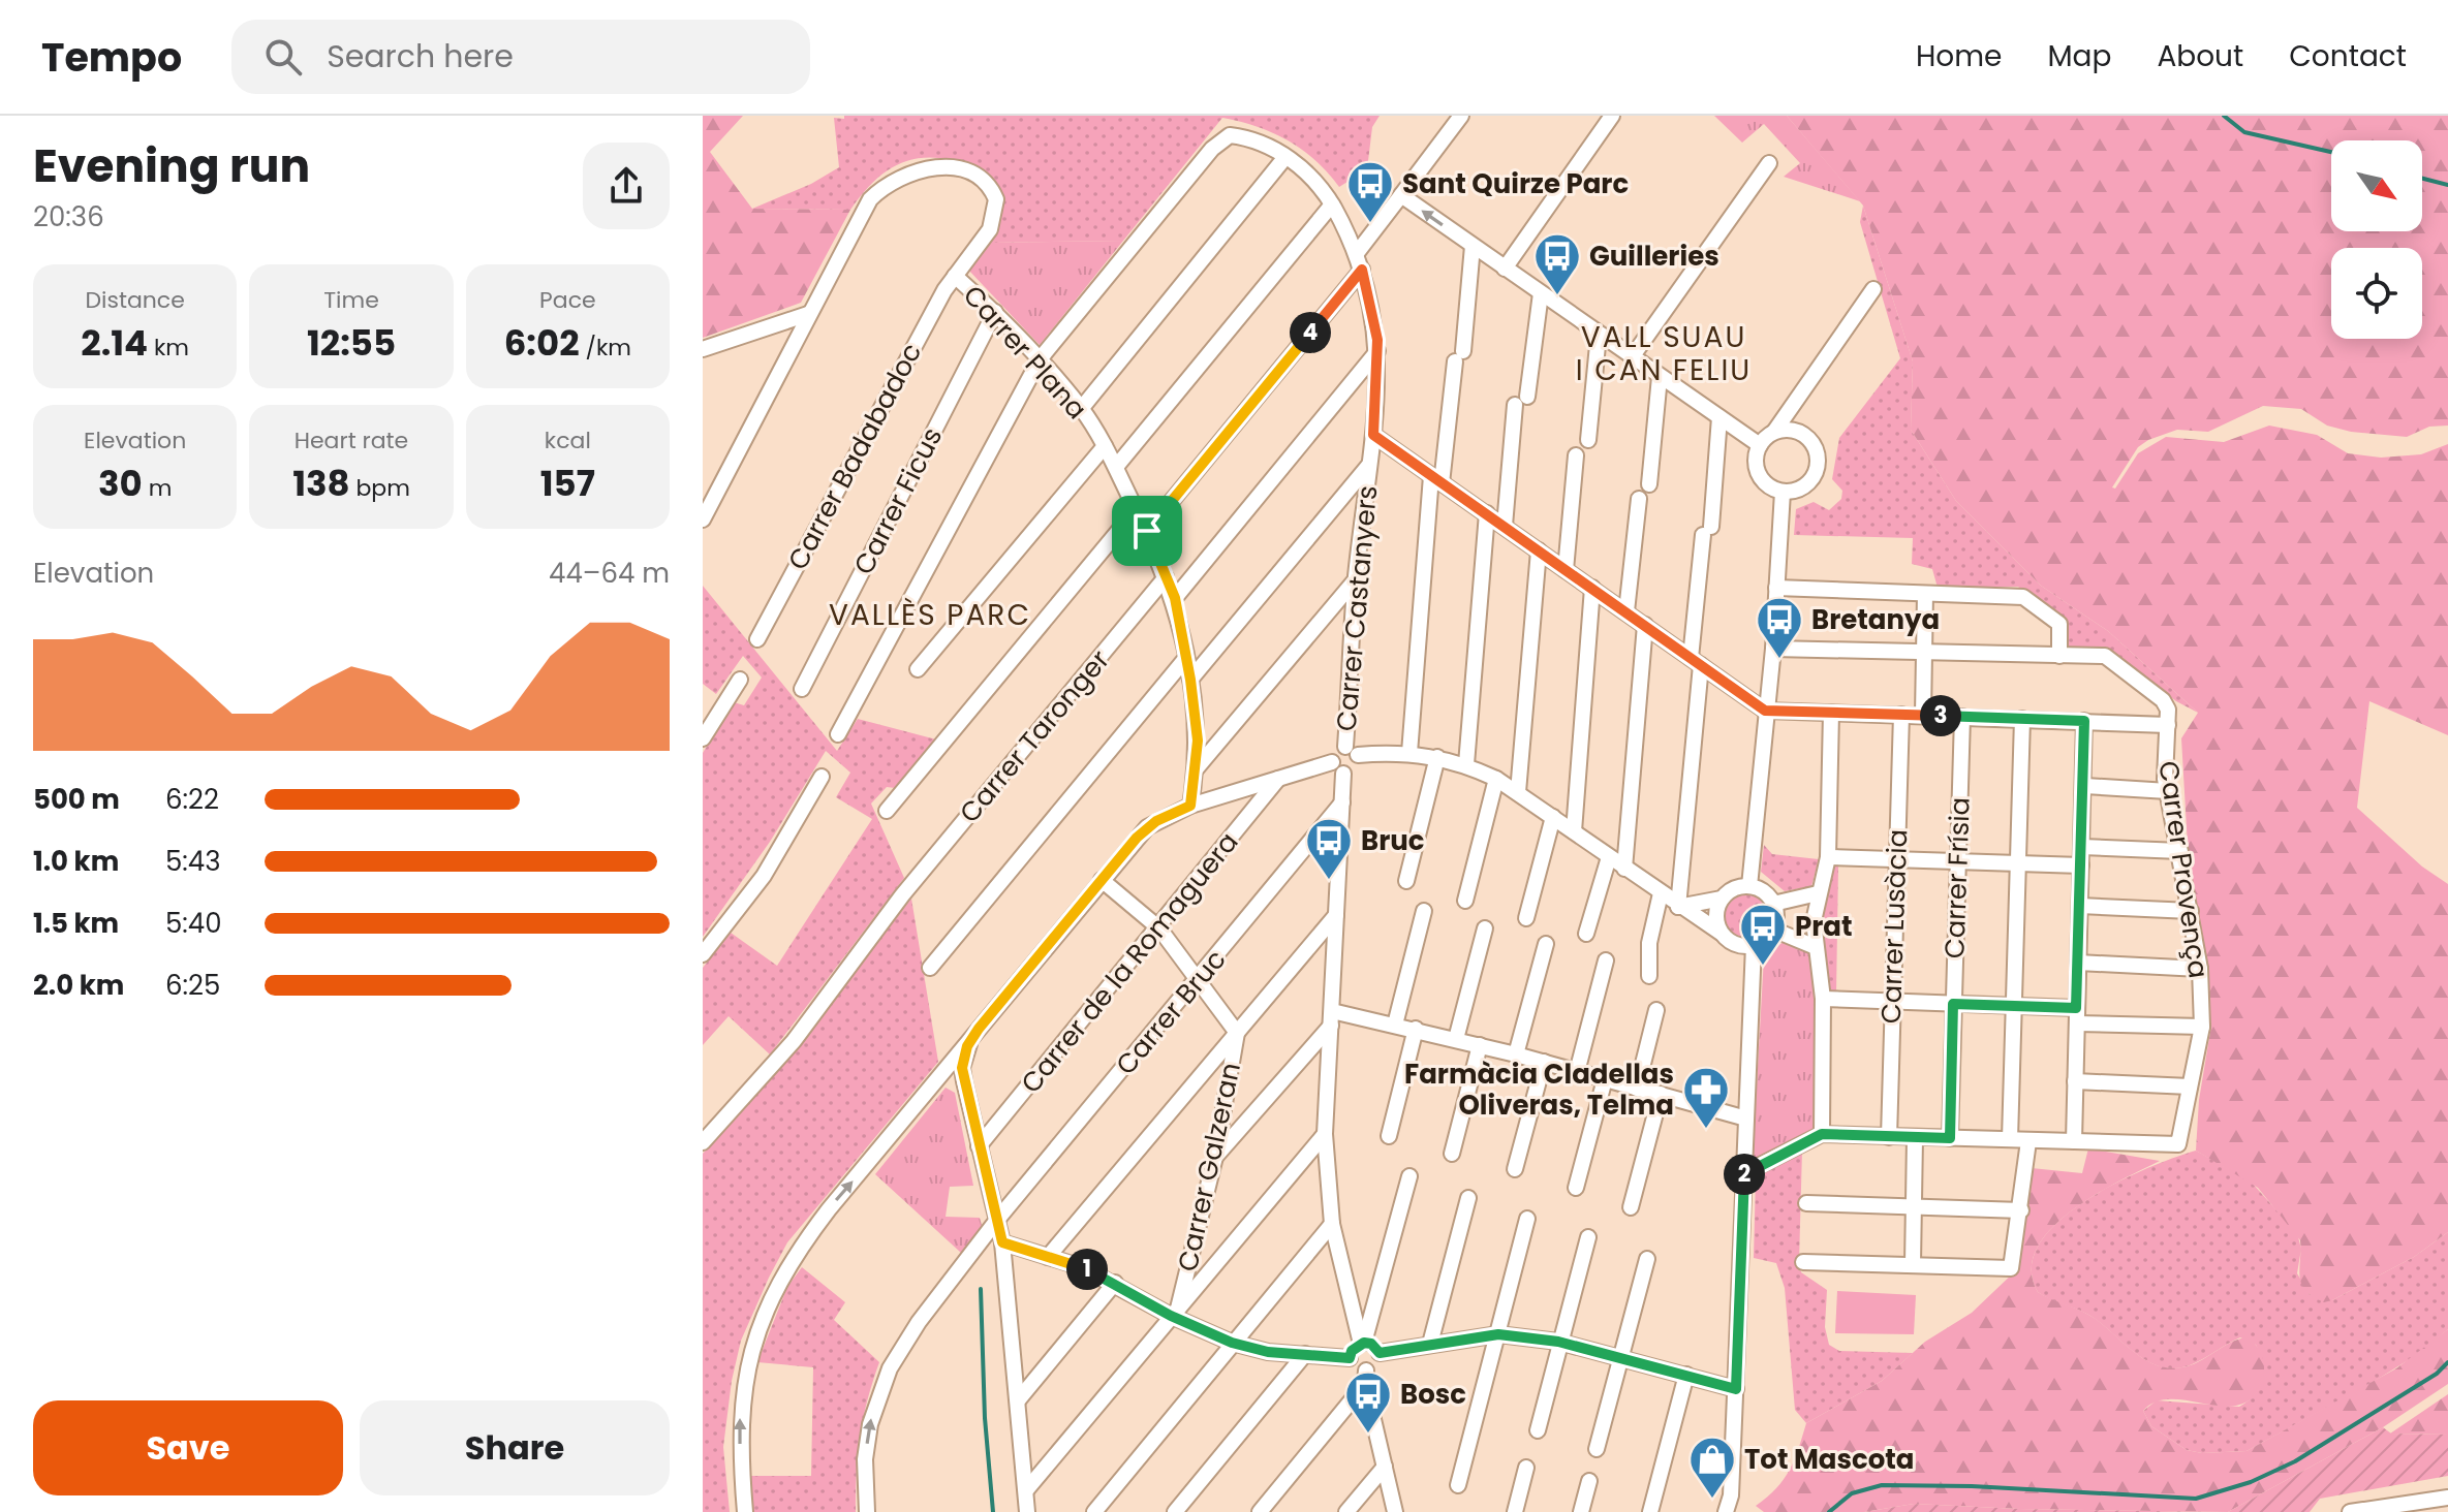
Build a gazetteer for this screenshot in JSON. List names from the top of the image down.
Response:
{
  "streets": {
    "street": [
      "Carrer Plana",
      "Carrer Badabadoc",
      "Carrer Ficus",
      "Carrer Castanyers",
      "Carrer Taronger",
      "Carrer Provença",
      "Carrer Frísia",
      "Carrer Lusàcia",
      "Carrer de la Romaguera",
      "Carrer Bruc",
      "Carrer Galzeran"
    ]
  },
  "crossings": [
    ["Carrer Plana", "Carrer Badabadoc"],
    ["Carrer Plana", "Carrer Ficus"],
    ["Carrer Plana", "Carrer Castanyers"],
    ["Carrer Plana", "Carrer Taronger"],
    ["Carrer de la Romaguera", "Carrer Galzeran"],
    ["Carrer Bruc", "Carrer Galzeran"]
  ],
  "districts": ["VALL SUAU I CAN FELIU", "VALLÈS PARC"],
  "places": {
    "bus stop": [
      "Sant Quirze Parc",
      "Guilleries",
      "Bretanya",
      "Bruc",
      "Prat",
      "Bosc"
    ],
    "pharmacy": ["Farmàcia Cladellas Oliveras, Telma"],
    "shop": ["Tot Mascota"]
  },
  "north": "bottom right",
  "page": {
    "header": "Tempo",
    "search": "Search here",
    "nav": [
      "Home",
      "Map",
      "About",
      "Contact"
    ],
    "heading": ["Evening run", "20:36"],
    "stats": [
      ["Distance", "2.14 km"],
      ["Time", "12:55"],
      ["Pace", "6:02 /km"],
      ["Elevation", "30 m"],
      ["Heart rate", "138 bpm"],
      ["kcal", "157"]
    ],
    "pins": [
      "4",
      "3",
      "2",
      "1"
    ],
    "chart": ["Elevation", "44–64 m"],
    "list": [
      {
        "name": "500 m",
        "note": "6:22"
      },
      {
        "name": "1.0 km",
        "note": "5:43"
      },
      {
        "name": "1.5 km",
        "note": "5:40"
      },
      {
        "name": "2.0 km",
        "note": "6:25"
      }
    ],
    "buttons": ["Save", "Share"]
  }
}
